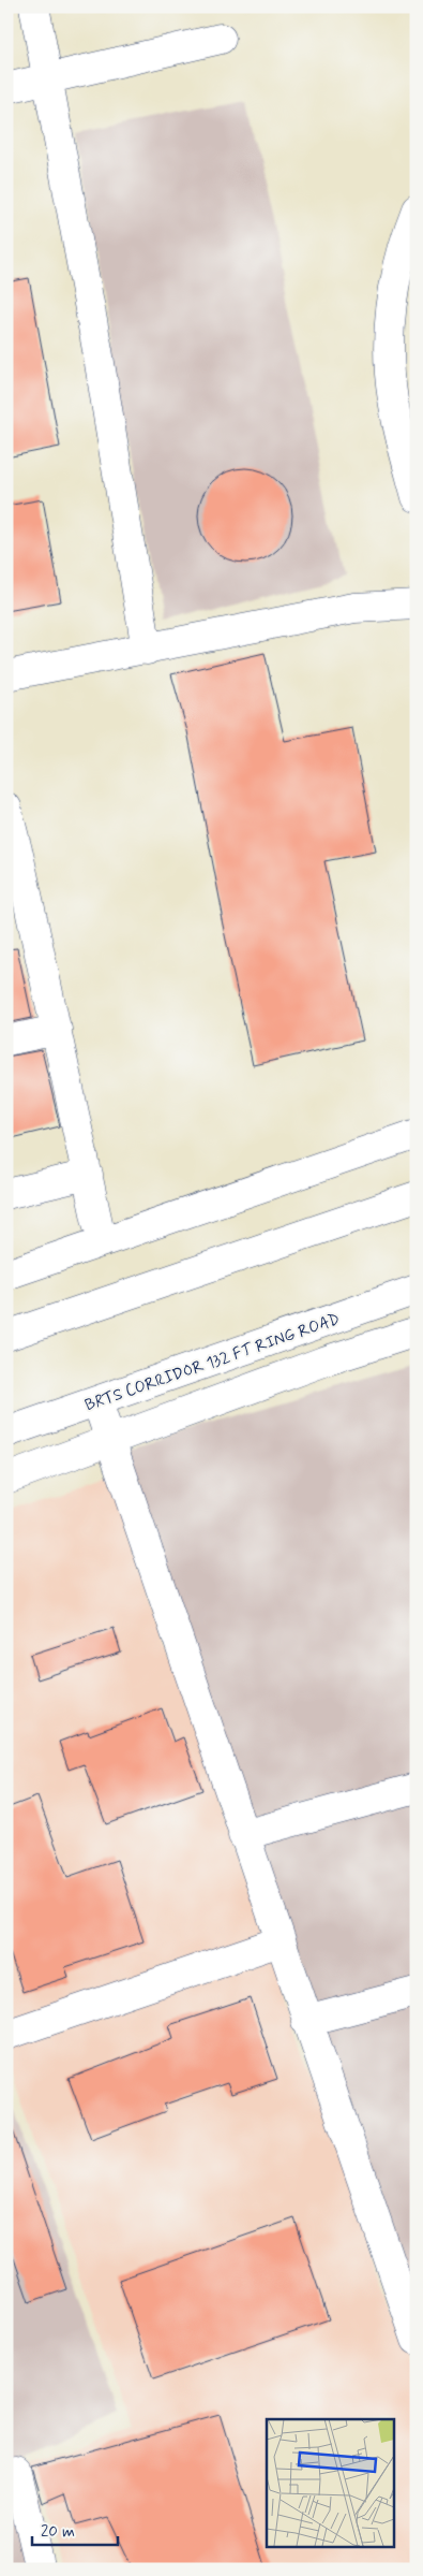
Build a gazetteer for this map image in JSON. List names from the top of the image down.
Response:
{
  "streets": {
    "street": ["BRTS CORRIDOR 132 FT RING ROAD"]
  },
  "scale_bar": "20 m"
}
